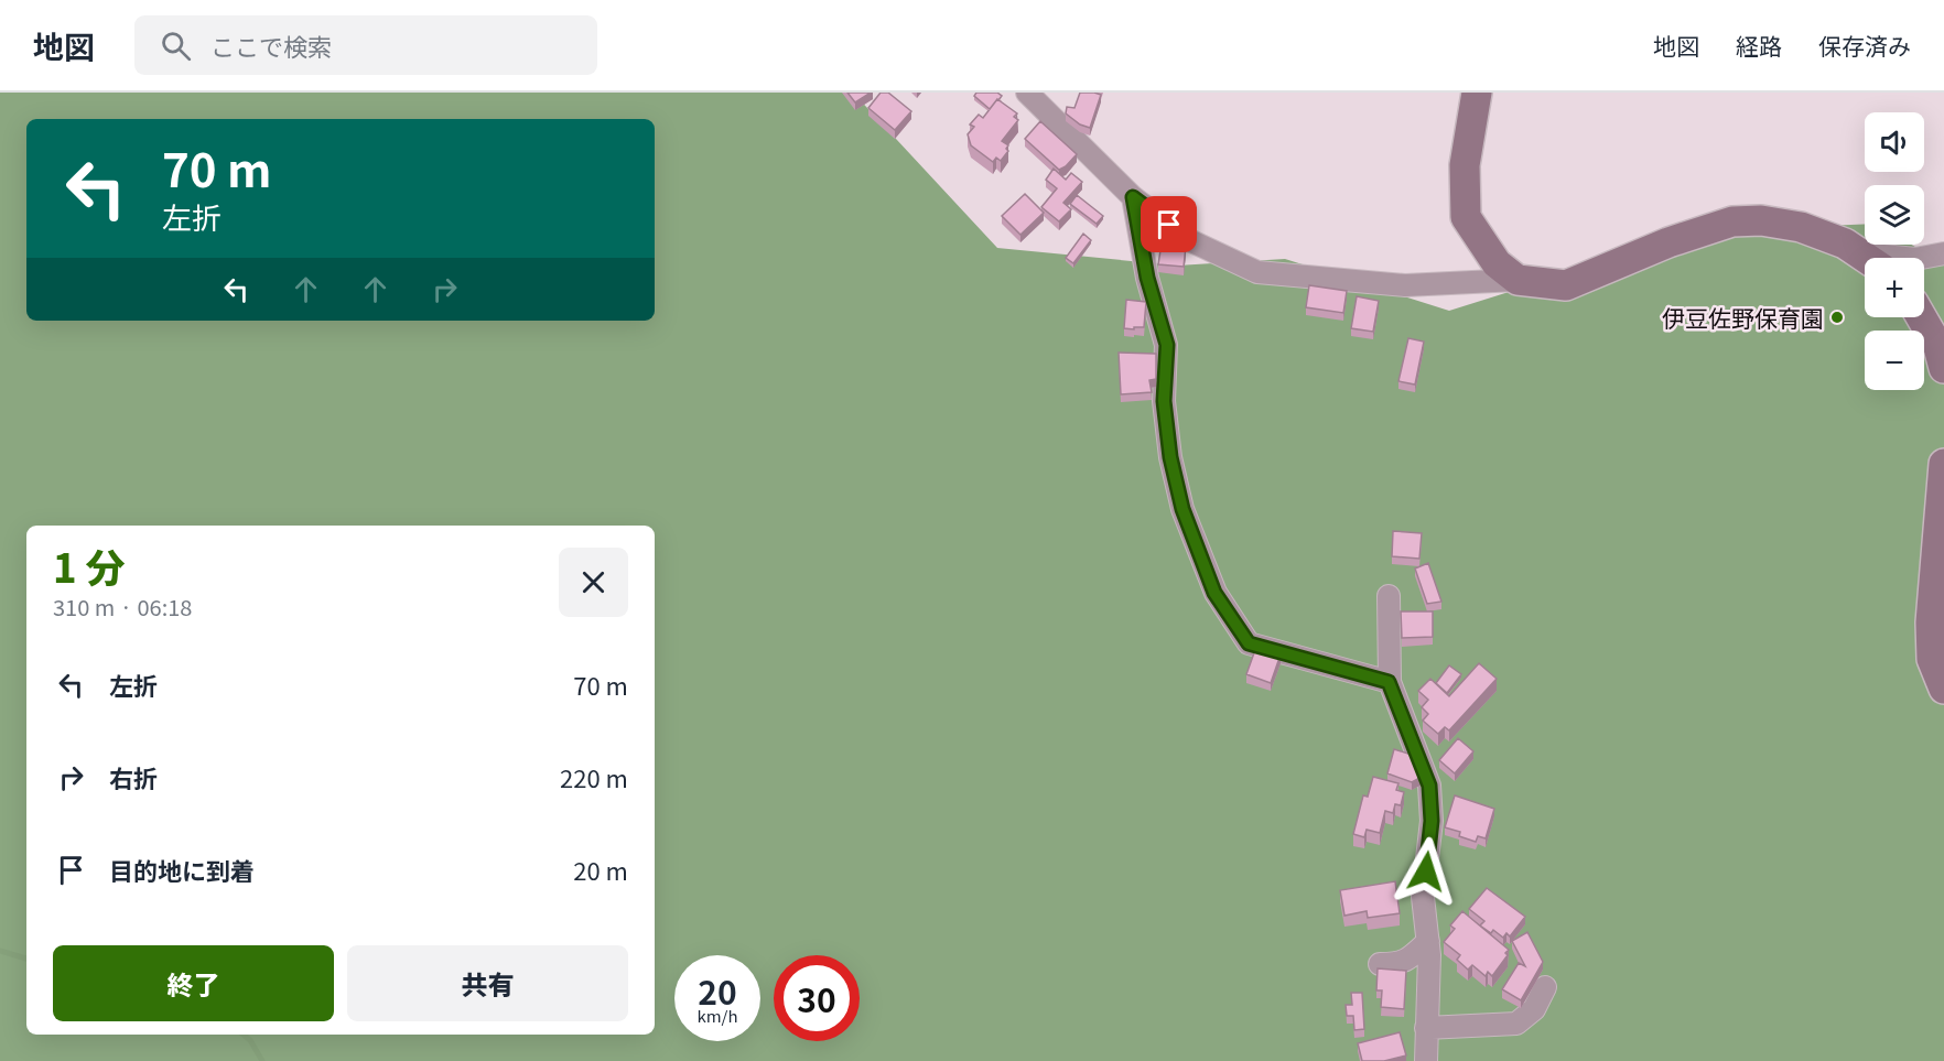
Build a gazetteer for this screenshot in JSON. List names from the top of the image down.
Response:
{
  "places": ["伊豆佐野保育園"],
  "page": {
    "header": "地図",
    "search": "ここで検索",
    "nav": ["地図", "経路", "保存済み"],
    "map_buttons": ["+", "−"],
    "turn": ["70 m", "左折"],
    "heading": ["1 分", "310 m · 06:18"],
    "list": [
      {
        "name": "左折",
        "value": "70 m"
      },
      {
        "name": "右折",
        "value": "220 m"
      },
      {
        "name": "目的地に到着",
        "value": "20 m"
      }
    ],
    "buttons": ["終了", "共有"],
    "speed": "20 km/h",
    "limit": "30"
  }
}
